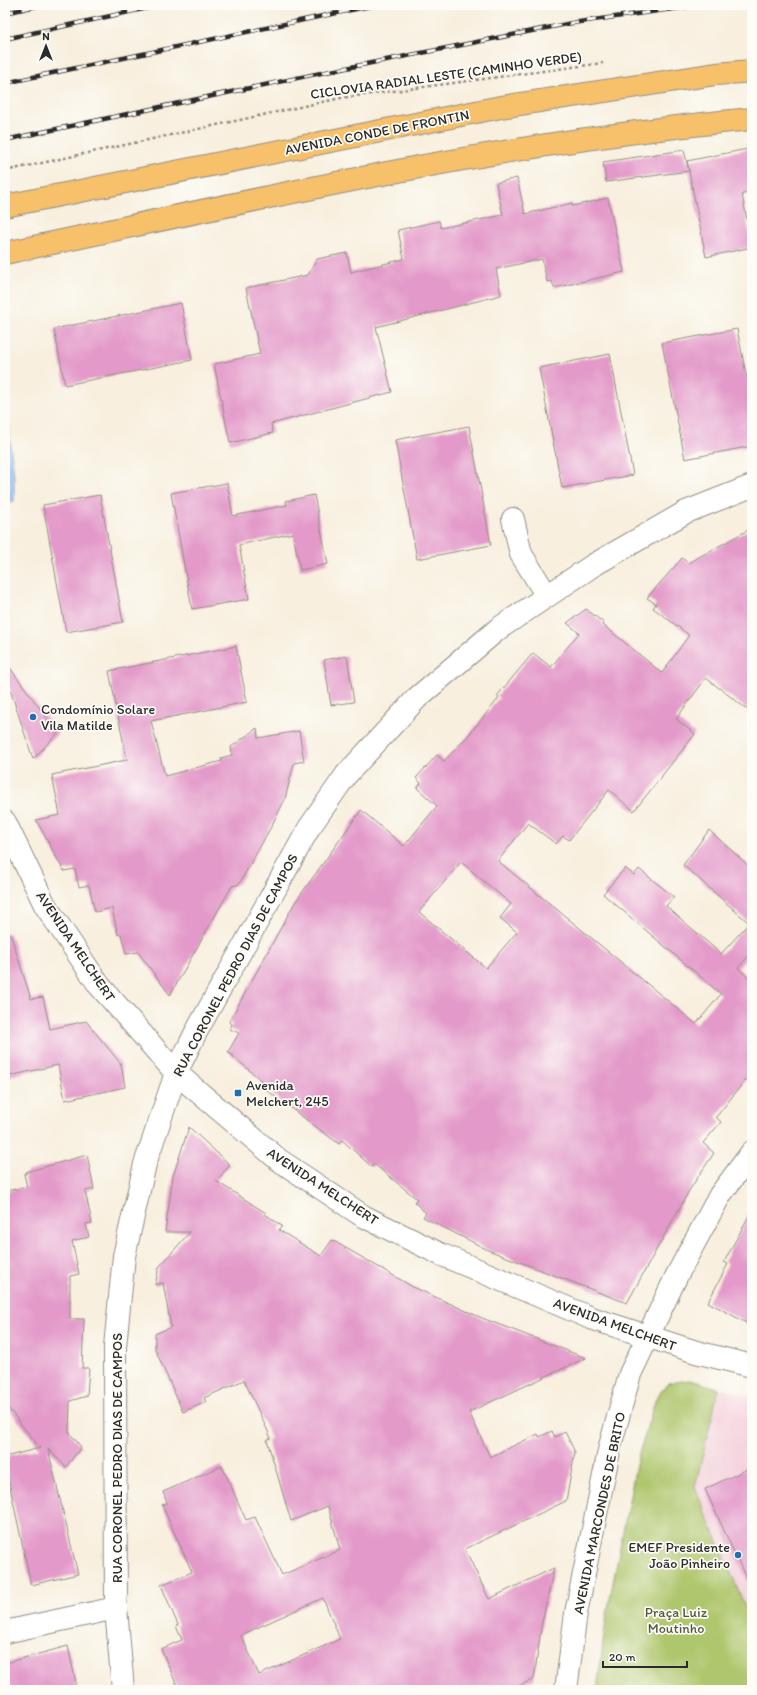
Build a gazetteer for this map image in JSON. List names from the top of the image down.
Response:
{
  "streets": {
    "highway": ["AVENIDA CONDE DE FRONTIN"],
    "street": ["AVENIDA MELCHERT", "RUA CORONEL PEDRO DIAS DE CAMPOS", "AVENIDA MARCONDES DE BRITO"],
    "path": ["CICLOVIA RADIAL LESTE (CAMINHO VERDE)"]
  },
  "crossings": [
    ["AVENIDA MELCHERT", "RUA CORONEL PEDRO DIAS DE CAMPOS"],
    ["AVENIDA MELCHERT", "AVENIDA MARCONDES DE BRITO"]
  ],
  "parks": ["Praça Luiz Moutinho"],
  "places": {
    "other": ["Condomínio Solare Vila Matilde", "EMEF Presidente João Pinheiro"],
    "transit": ["Avenida Melchert, 245"]
  },
  "scale_bar": "20 m",
  "north": "top"
}
